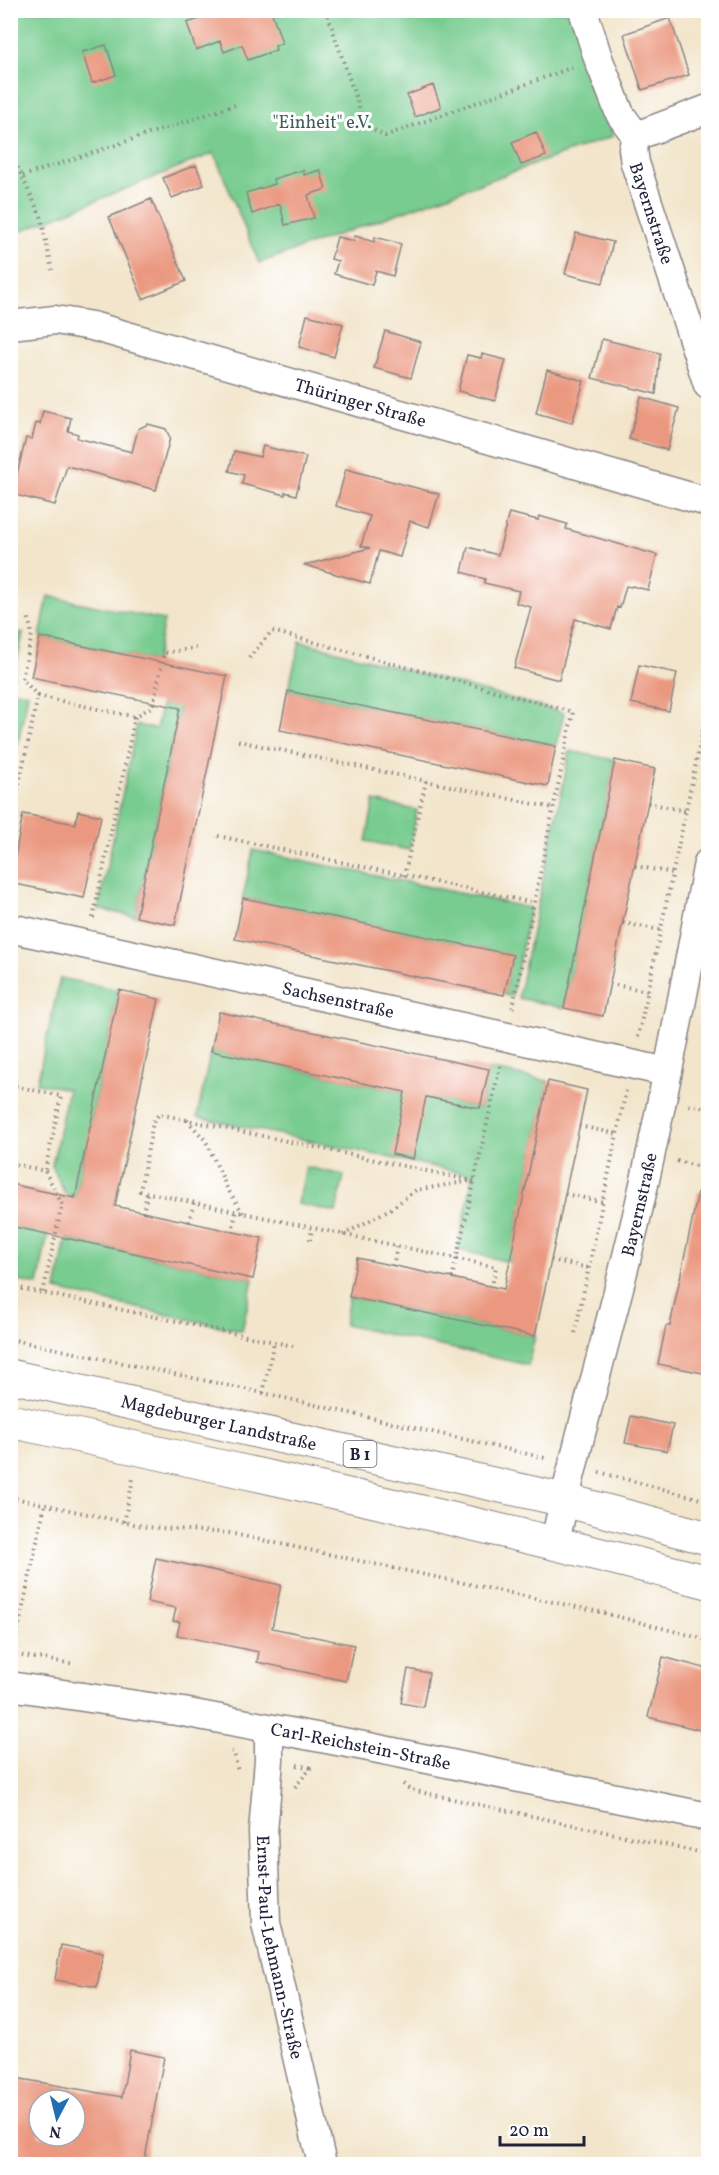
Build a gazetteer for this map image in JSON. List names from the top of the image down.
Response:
{
  "streets": {
    "main road": ["Magdeburger Landstraße", "B 1"],
    "street": [
      "Bayernstraße",
      "Thüringer Straße",
      "Sachsenstraße",
      "Carl-Reichstein-Straße",
      "Ernst-Paul-Lehmann-Straße"
    ]
  },
  "crossings": [
    ["Bayernstraße", "Sachsenstraße"],
    ["Bayernstraße", "Magdeburger Landstraße"],
    ["Bayernstraße", "B 1"],
    ["Carl-Reichstein-Straße", "Ernst-Paul-Lehmann-Straße"]
  ],
  "parks": ["\"Einheit\" e.V."],
  "scale_bar": "20 m",
  "north": "bottom"
}
